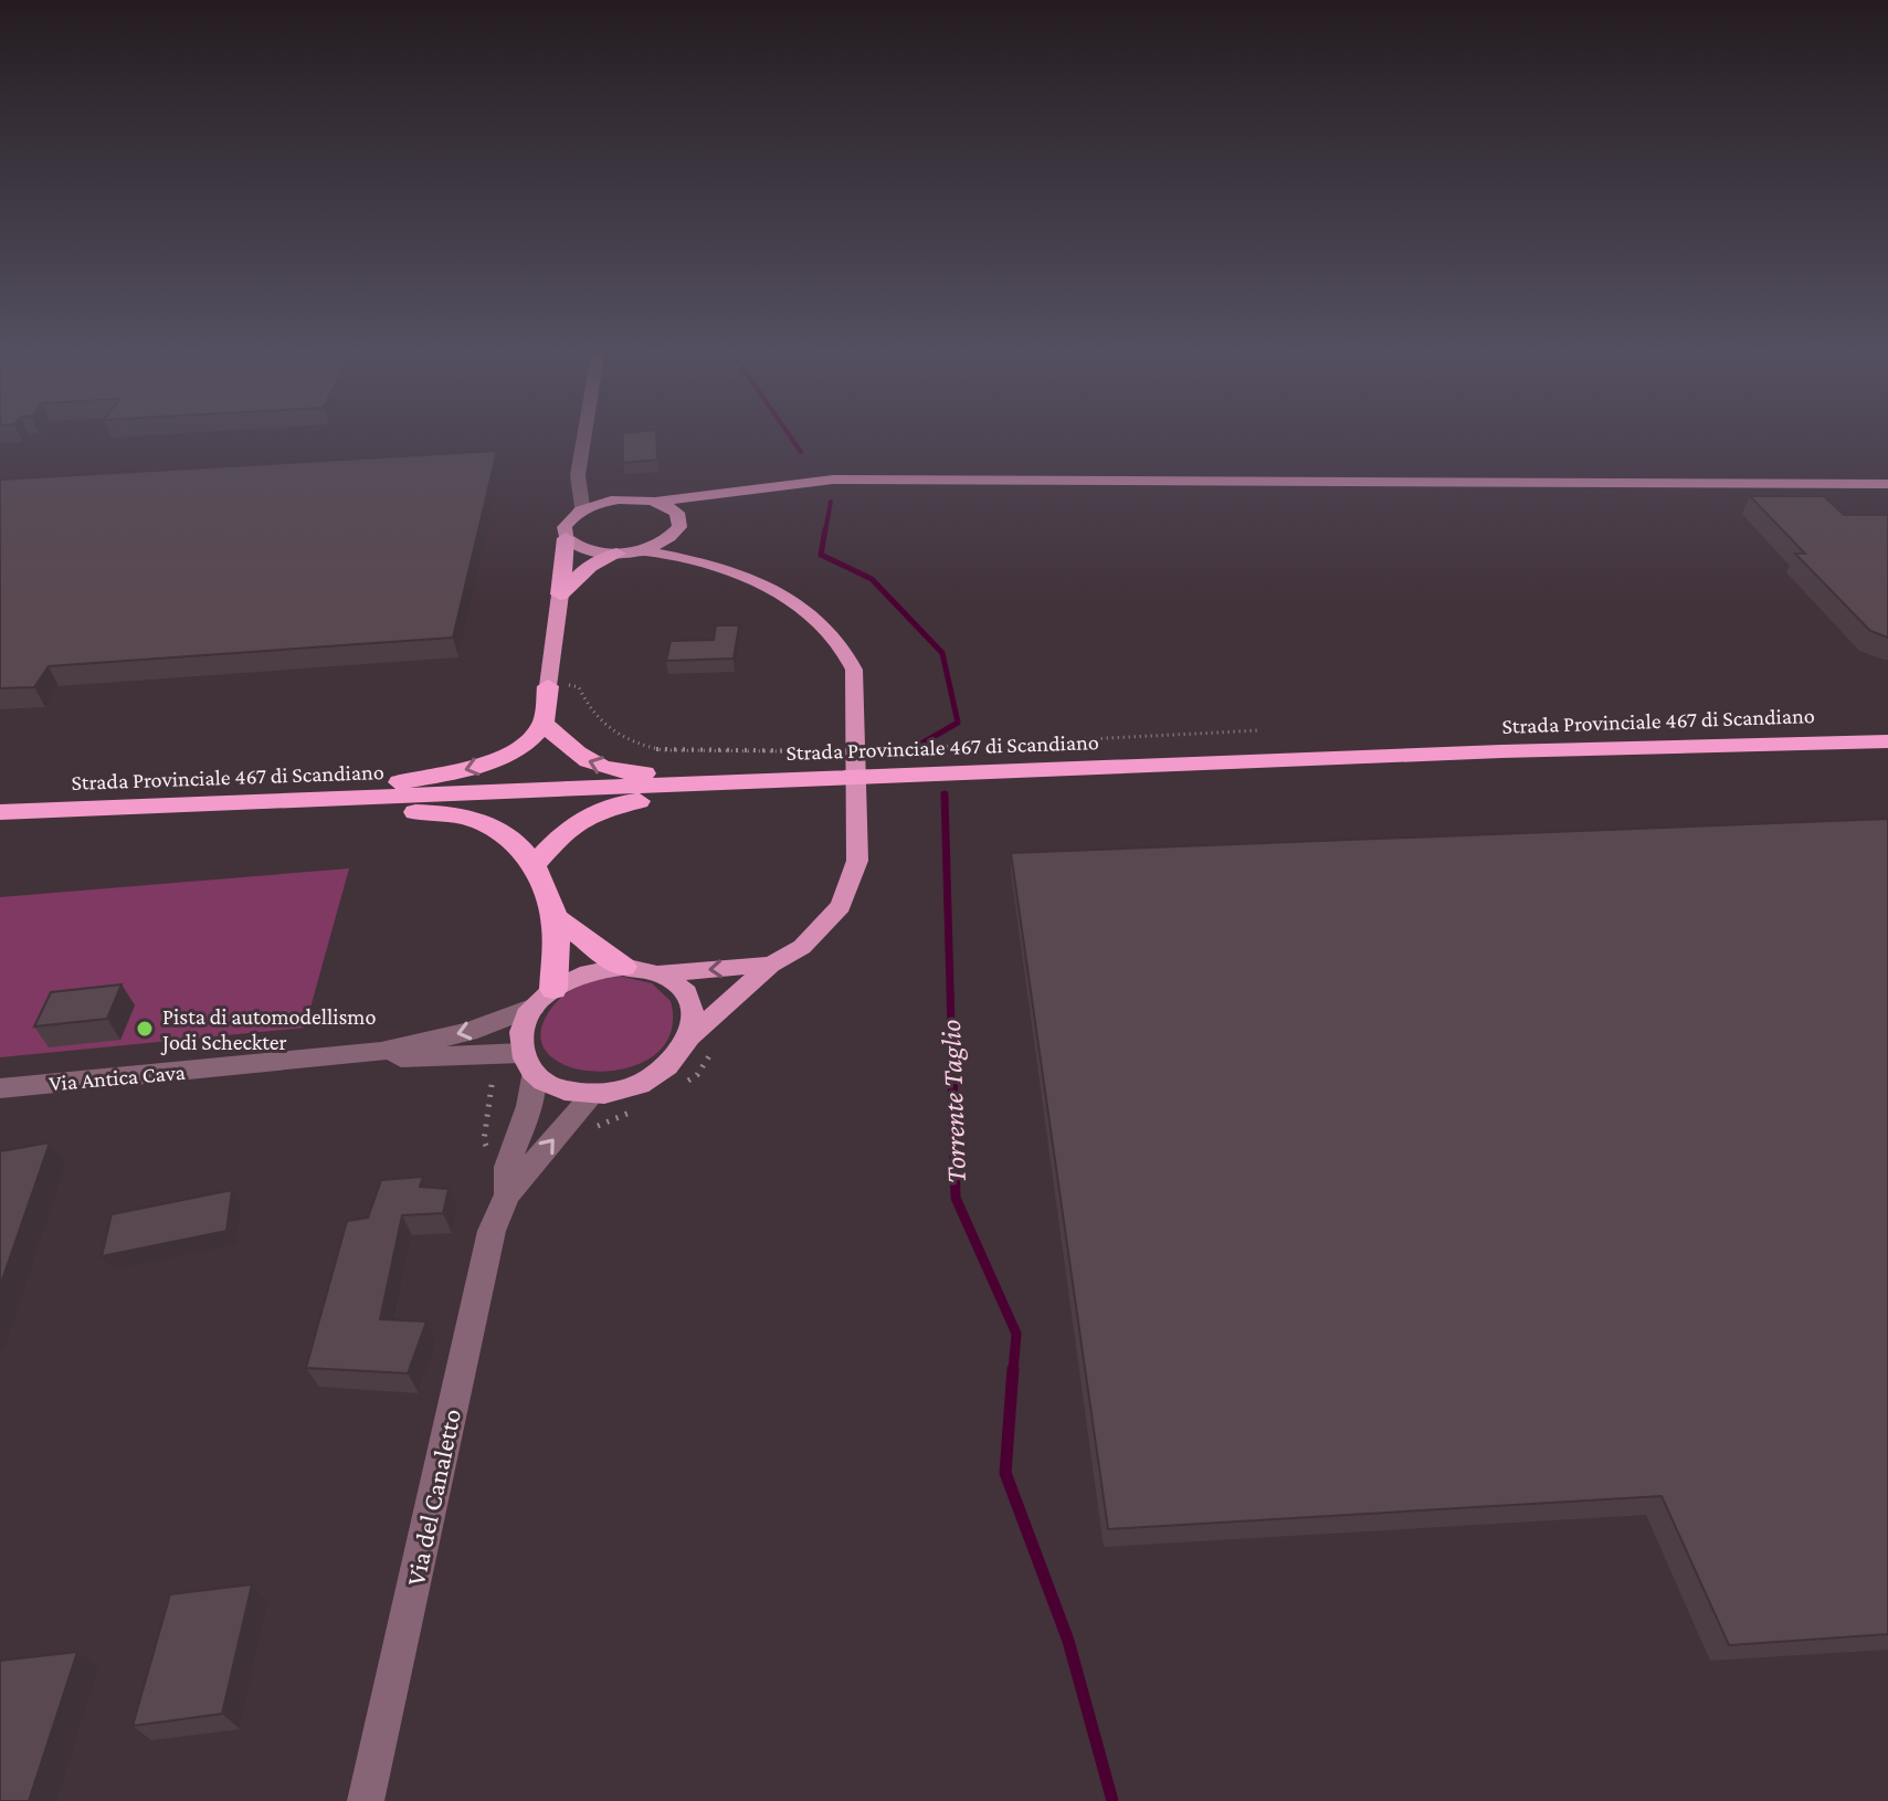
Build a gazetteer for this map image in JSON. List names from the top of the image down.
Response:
{
  "streets": {
    "highway": ["Strada Provinciale 467 di Scandiano"],
    "street": ["Via Antica Cava", "Via del Canaletto"]
  },
  "water": ["Torrente Taglio"],
  "places": ["Pista di automodellismo Jodi Scheckter"]
}
